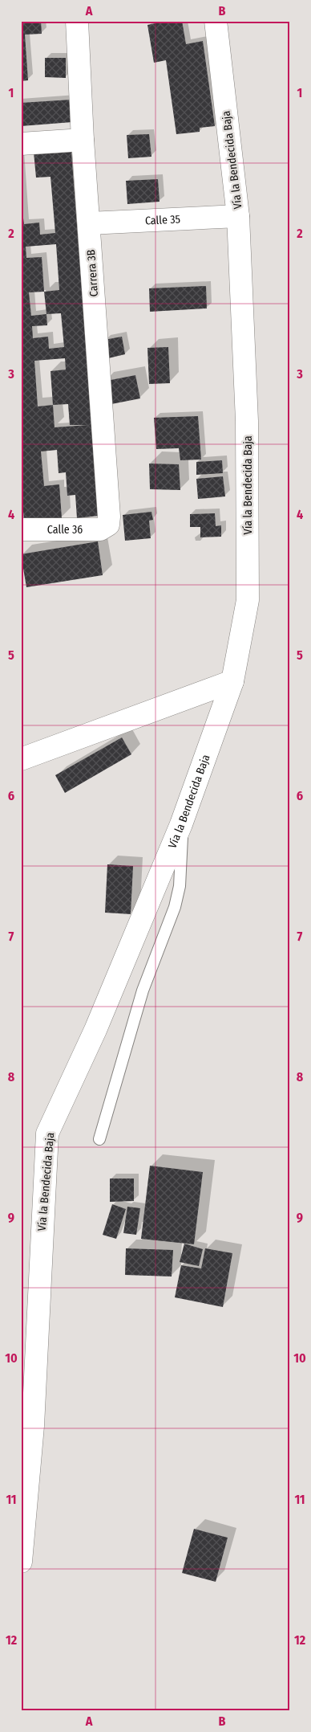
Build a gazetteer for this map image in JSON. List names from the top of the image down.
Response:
{
  "streets": {
    "street": [
      "Vía la Bendecida Baja",
      "Calle 35",
      "Carrera 3B",
      "Calle 36"
    ]
  },
  "crossings": [
    ["Vía la Bendecida Baja", "Calle 35"],
    ["Calle 35", "Carrera 3B"],
    ["Carrera 3B", "Calle 36"]
  ],
  "grid": {
    "columns": ["A", "B"],
    "rows": [
      "1",
      "2",
      "3",
      "4",
      "5",
      "6",
      "7",
      "8",
      "9",
      "10",
      "11",
      "12"
    ]
  }
}
